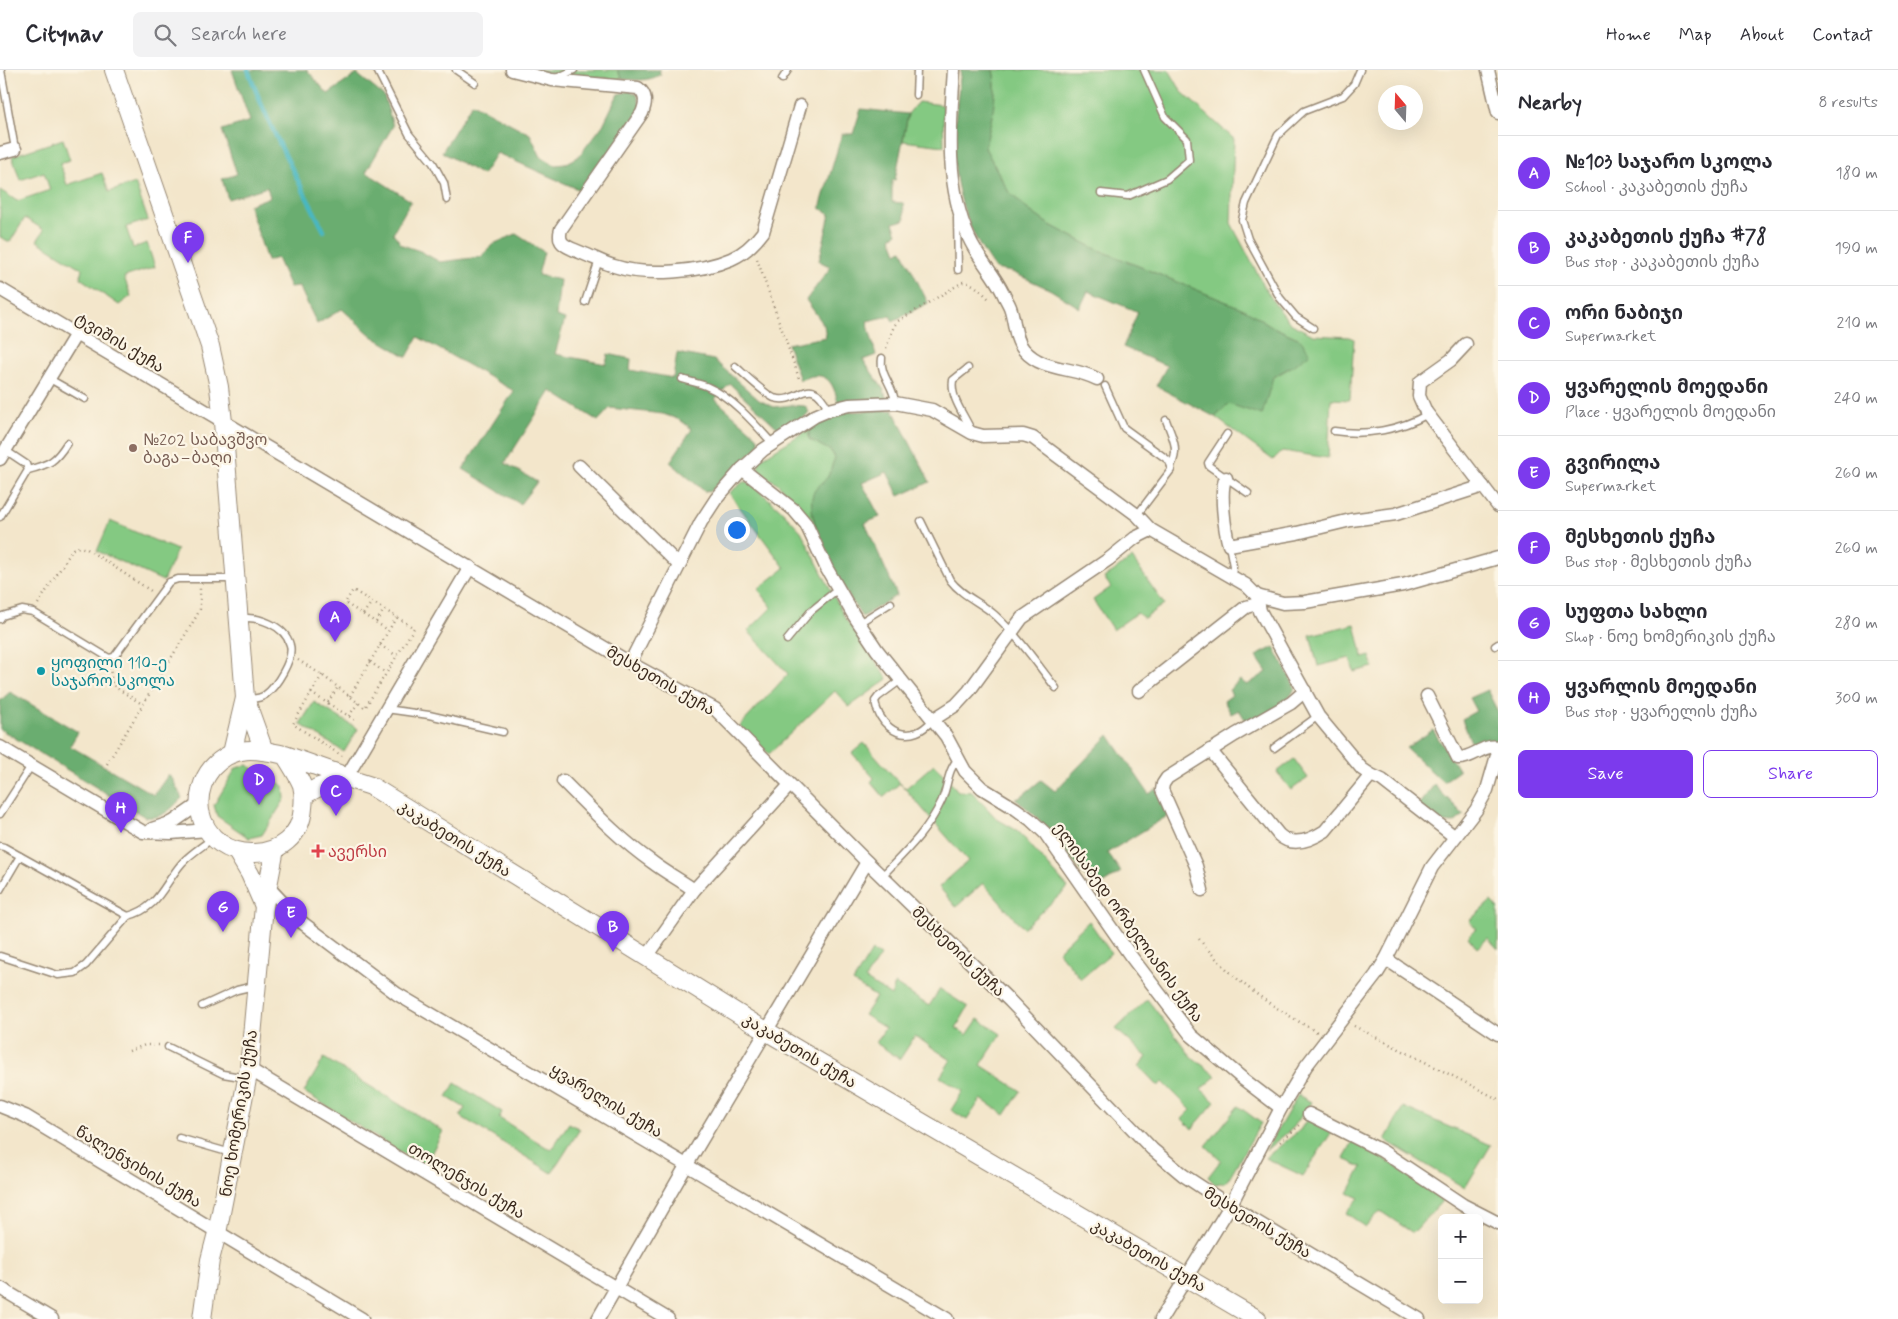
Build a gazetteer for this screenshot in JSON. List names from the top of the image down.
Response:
{
  "streets": {
    "street": [
      "ტვიშის ქუჩა",
      "მესხეთის ქუჩა",
      "კაკაბეთის ქუჩა",
      "ელისაბედ ორბელიანის ქუჩა",
      "ყვარელის ქუჩა",
      "ნოე ხომერიკის ქუჩა",
      "წალენჯიხის ქუჩა",
      "თოლენჯის ქუჩა"
    ]
  },
  "crossings": [
    ["ტვიშის ქუჩა", "მესხეთის ქუჩა"],
    ["კაკაბეთის ქუჩა", "ნოე ხომერიკის ქუჩა"],
    ["ყვარელის ქუჩა", "ნოე ხომერიკის ქუჩა"],
    ["ნოე ხომერიკის ქუჩა", "წალენჯიხის ქუჩა"],
    ["ნოე ხომერიკის ქუჩა", "თოლენჯის ქუჩა"]
  ],
  "places": {
    "other": ["№202 საბავშვო ბაგა–ბაღი", "ყოფილი 110-ე საჯარო სკოლა"],
    "health": ["ავერსი"]
  },
  "north": "top",
  "page": {
    "header": "Citynav",
    "search": "Search here",
    "nav": [
      "Home",
      "Map",
      "About",
      "Contact"
    ],
    "heading": ["Nearby", "8 results"],
    "list": [
      {
        "mark": "A",
        "name": "№103 საჯარო სკოლა",
        "note": "School · კაკაბეთის ქუჩა",
        "value": "180 m"
      },
      {
        "mark": "B",
        "name": "კაკაბეთის ქუჩა #78",
        "note": "Bus stop · კაკაბეთის ქუჩა",
        "value": "190 m"
      },
      {
        "mark": "C",
        "name": "ორი ნაბიჯი",
        "note": "Supermarket",
        "value": "210 m"
      },
      {
        "mark": "D",
        "name": "ყვარელის მოედანი",
        "note": "Place · ყვარელის მოედანი",
        "value": "240 m"
      },
      {
        "mark": "E",
        "name": "გვირილა",
        "note": "Supermarket",
        "value": "260 m"
      },
      {
        "mark": "F",
        "name": "მესხეთის ქუჩა",
        "note": "Bus stop · მესხეთის ქუჩა",
        "value": "260 m"
      },
      {
        "mark": "G",
        "name": "სუფთა სახლი",
        "note": "Shop · ნოე ხომერიკის ქუჩა",
        "value": "280 m"
      },
      {
        "mark": "H",
        "name": "ყვარლის მოედანი",
        "note": "Bus stop · ყვარელის ქუჩა",
        "value": "300 m"
      }
    ],
    "pins": [
      "F",
      "A",
      "D",
      "C",
      "H",
      "G",
      "E",
      "B"
    ],
    "buttons": ["Save", "Share"],
    "map_buttons": ["+", "−"]
  }
}
